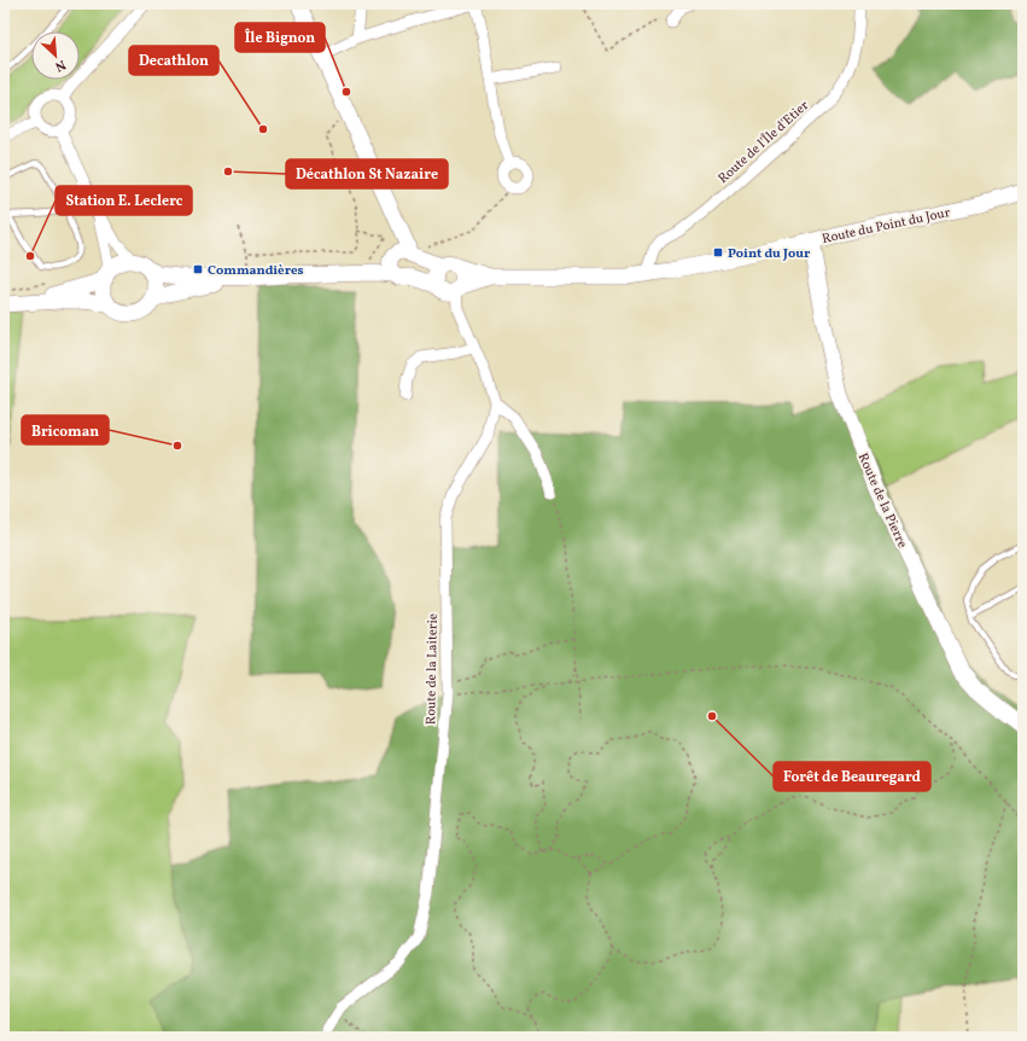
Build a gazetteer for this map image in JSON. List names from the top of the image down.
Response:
{
  "streets": {
    "main road": ["Route du Point du Jour", "Route de la Pierre"],
    "street": ["Route de l'Île d'Etier", "Route de la Laiterie"]
  },
  "crossings": [
    ["Route de l'Île d'Etier", "Route du Point du Jour"],
    ["Route du Point du Jour", "Route de la Pierre"],
    ["Route du Point du Jour", "Route de la Laiterie"]
  ],
  "places": {
    "other": [
      "Île Bignon",
      "Decathlon",
      "Décathlon St Nazaire",
      "Station E. Leclerc",
      "Bricoman",
      "Forêt de Beauregard"
    ],
    "transit": ["Point du Jour", "Commandières"]
  },
  "north": "bottom right"
}
